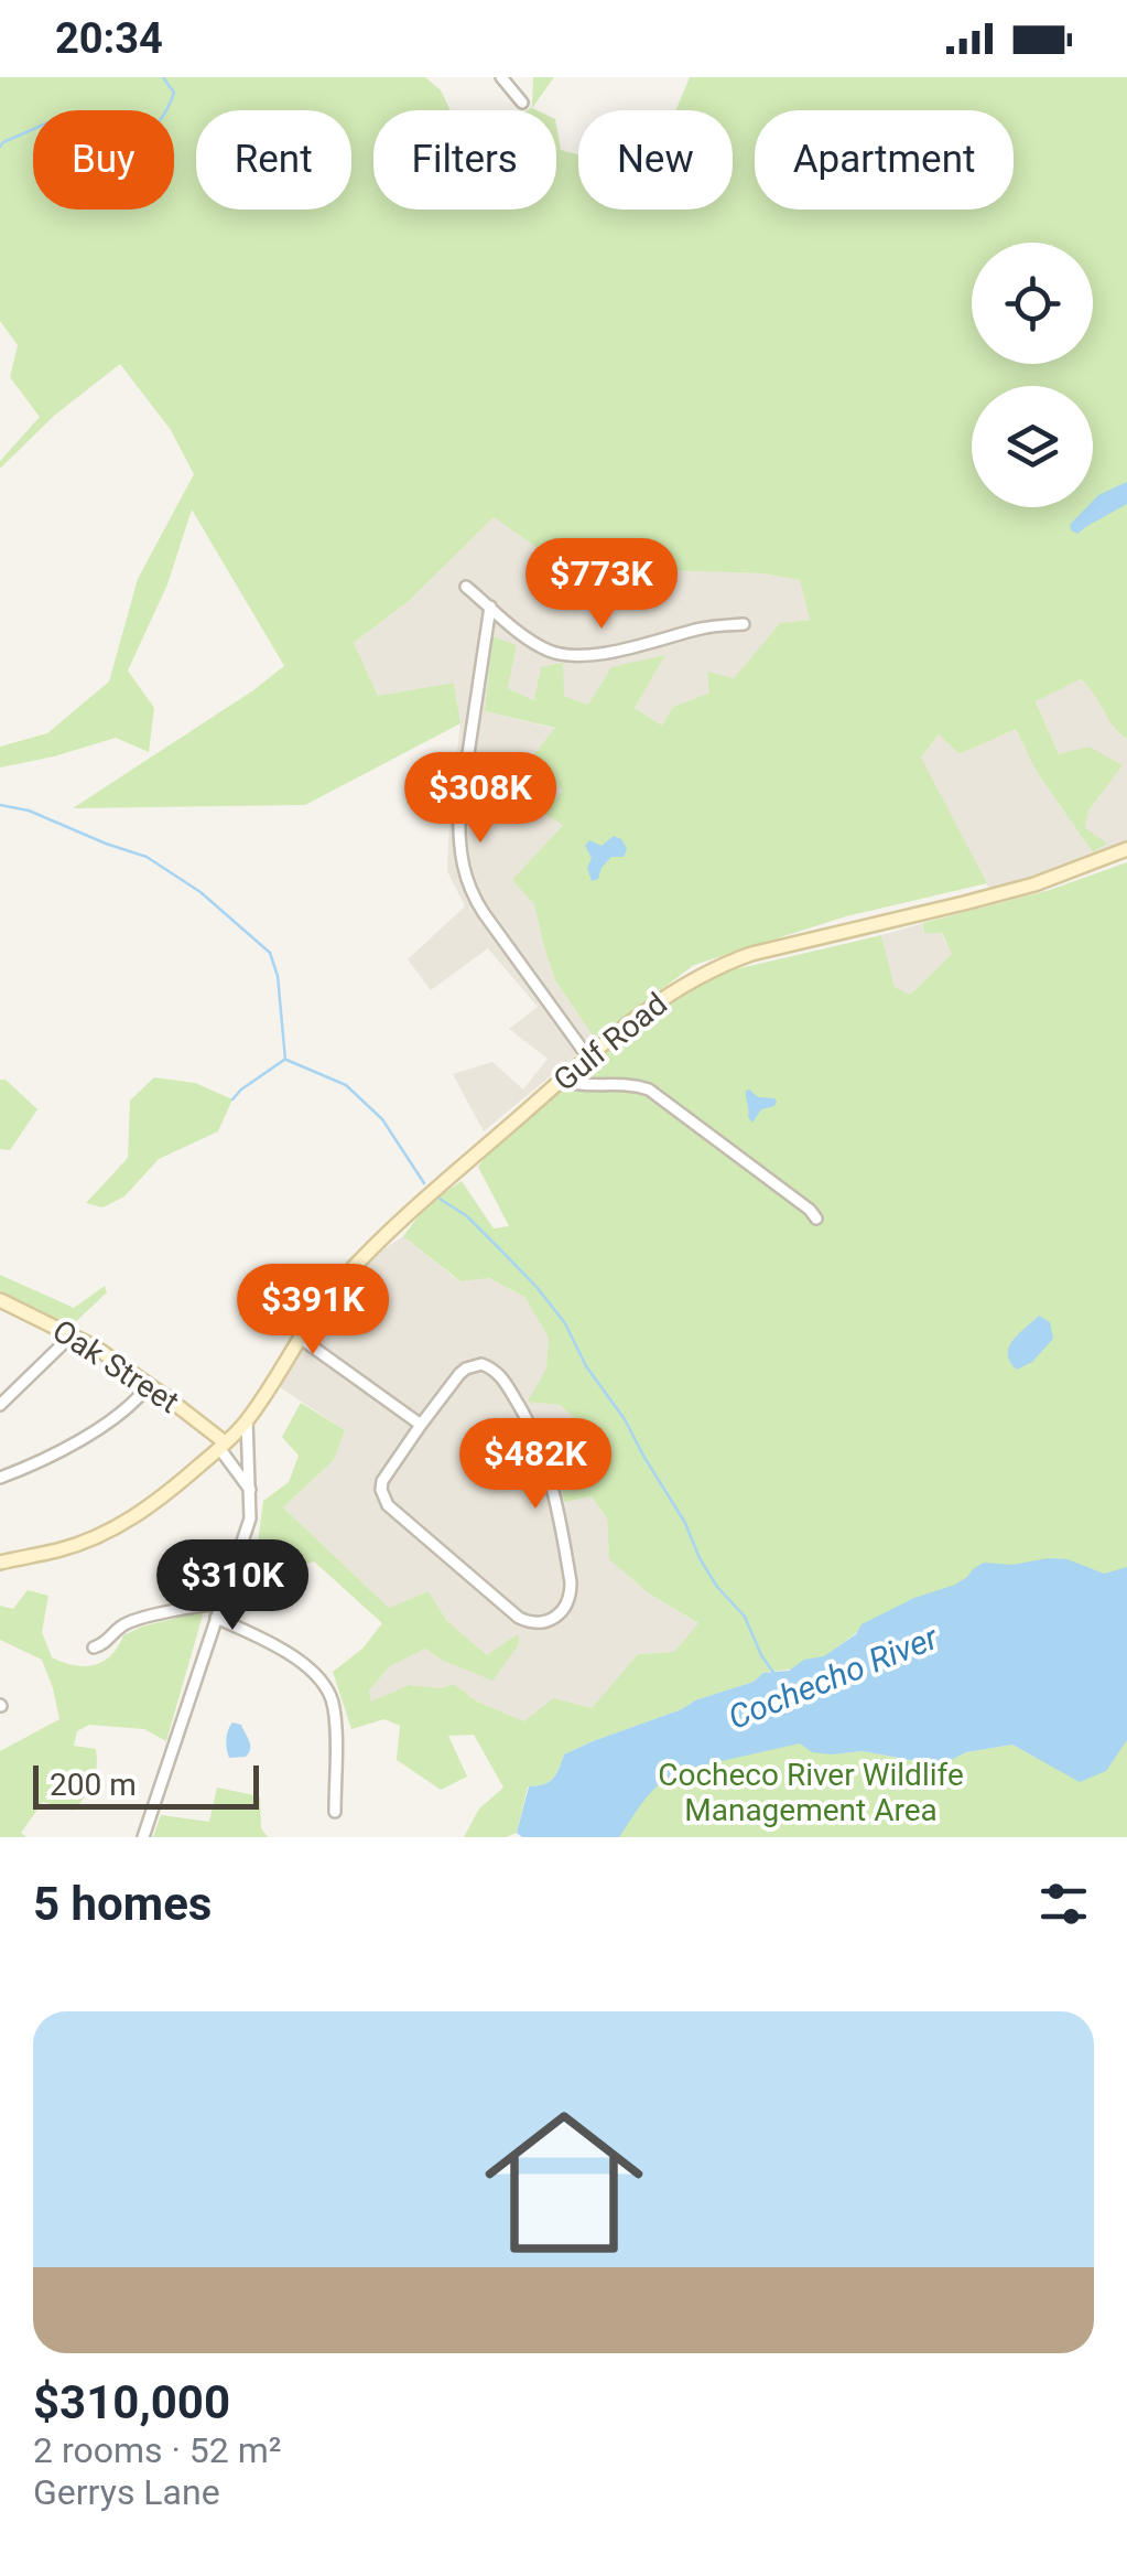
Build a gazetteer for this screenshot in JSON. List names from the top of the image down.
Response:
{
  "streets": {
    "street": ["Gulf Road", "Oak Street"]
  },
  "crossings": [
    ["Gulf Road", "Oak Street"]
  ],
  "water": ["Cochecho River"],
  "parks": ["Cocheco River Wildlife Management Area"],
  "scale_bar": "200 m",
  "page": {
    "status": "20:34",
    "chip": [
      "Buy",
      "Rent",
      "Filters",
      "New",
      "Apartment"
    ],
    "price": [
      "$773K",
      "$308K",
      "$391K",
      "$482K",
      "$310K"
    ],
    "scale": "200 m",
    "heading": "5 homes",
    "list": [
      {
        "name": "$310,000",
        "note": "2 rooms · 52 m² · Gerrys Lane"
      }
    ]
  }
}
